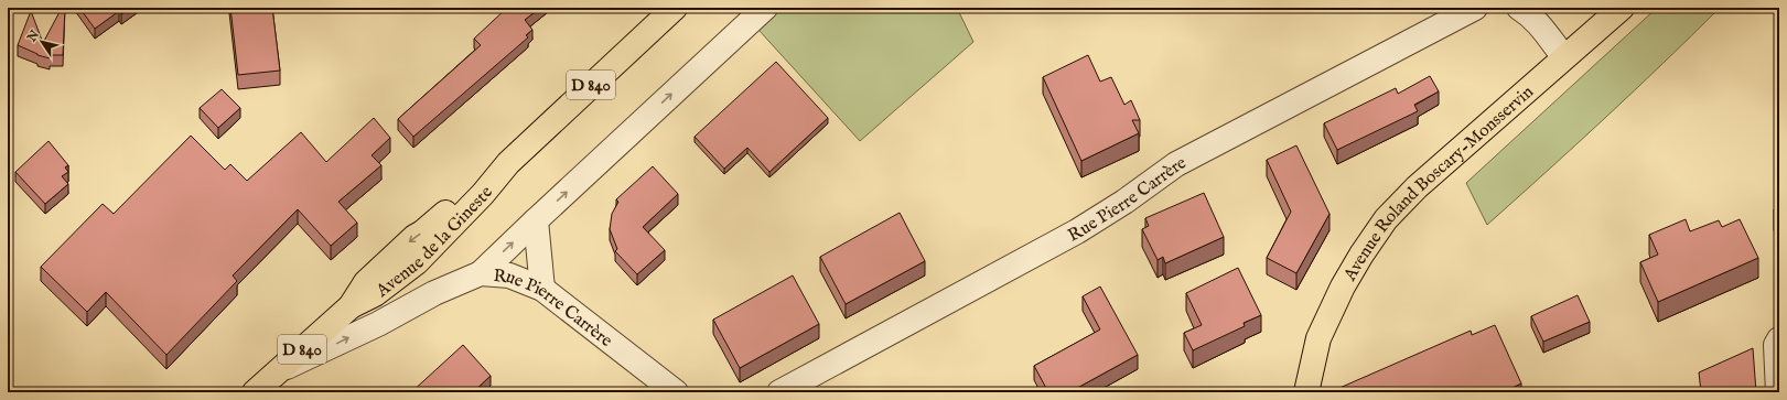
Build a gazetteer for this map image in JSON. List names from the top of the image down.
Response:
{
  "streets": {
    "main road": ["D 840", "Avenue Roland Boscary-Monsservin", "Avenue de la Gineste"],
    "street": ["Rue Pierre Carrère"]
  },
  "crossings": [
    ["Rue Pierre Carrère", "Avenue de la Gineste"]
  ],
  "north": "top left"
}
